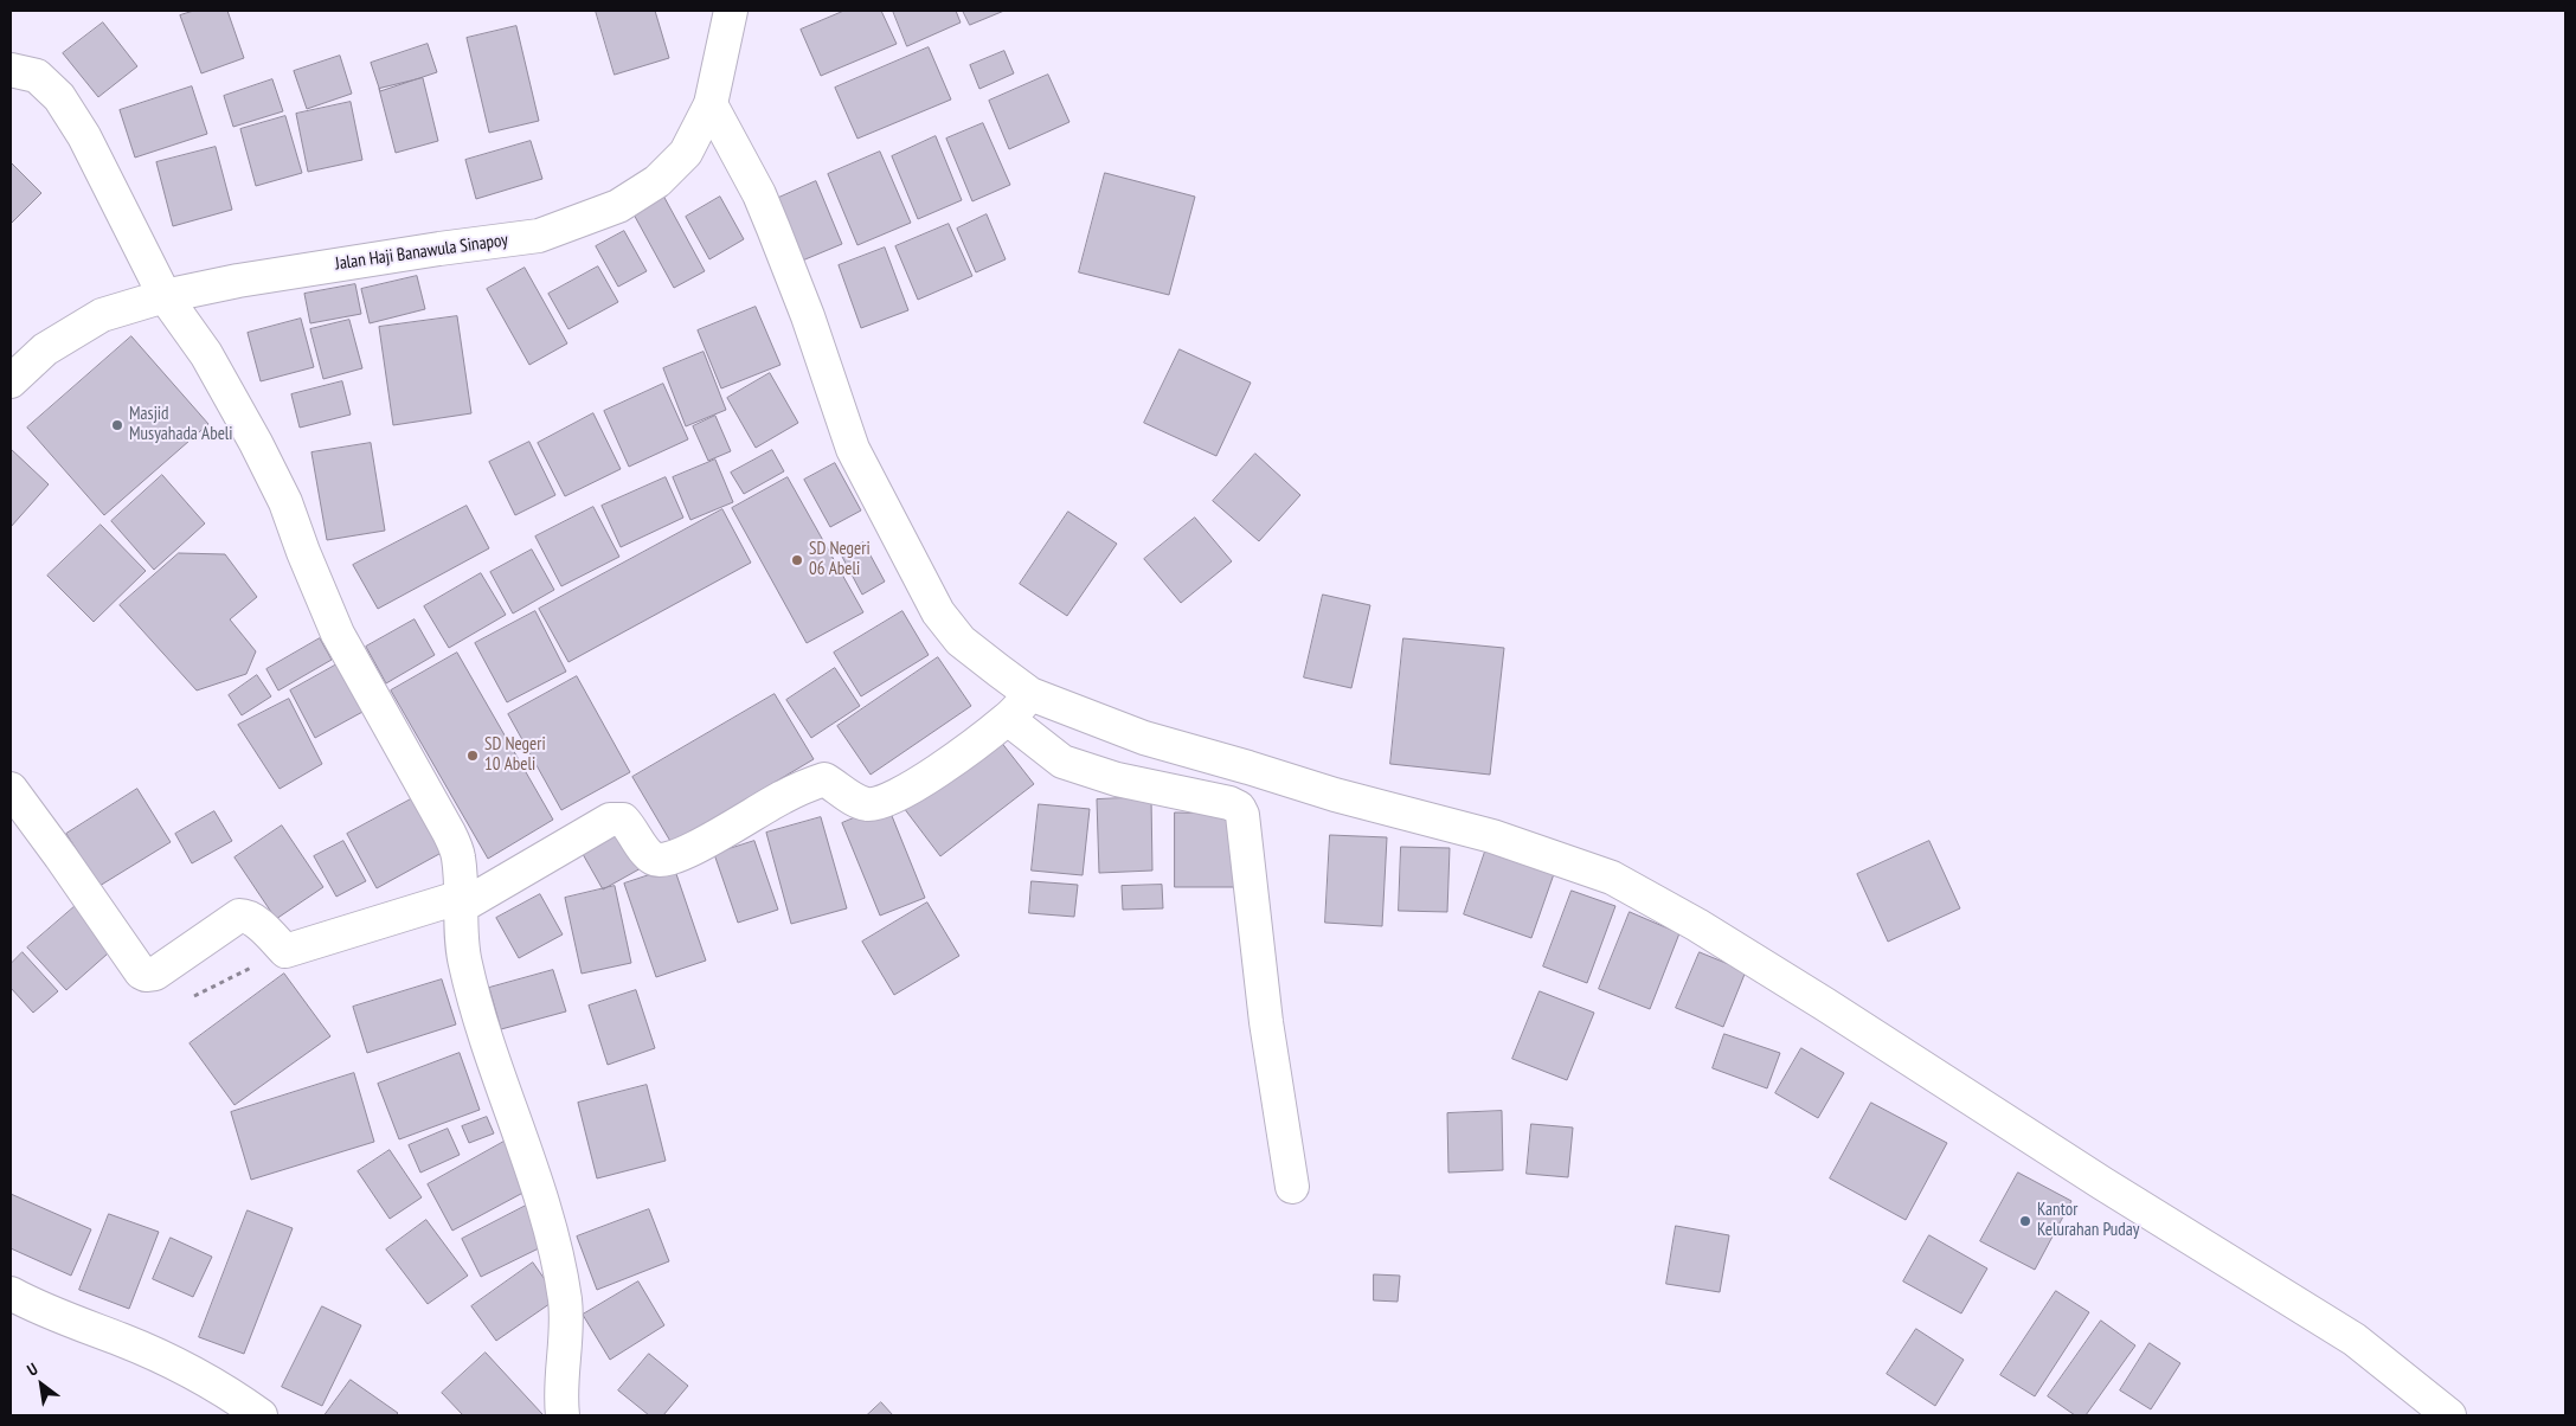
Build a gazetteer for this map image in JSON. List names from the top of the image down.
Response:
{
  "streets": {
    "main road": ["Jalan Haji Banawula Sinapoy"]
  },
  "places": [
    "Masjid Musyahada Abeli",
    "SD Negeri 06 Abeli",
    "SD Negeri 10 Abeli",
    "Kantor Kelurahan Puday"
  ],
  "north": "top left"
}
